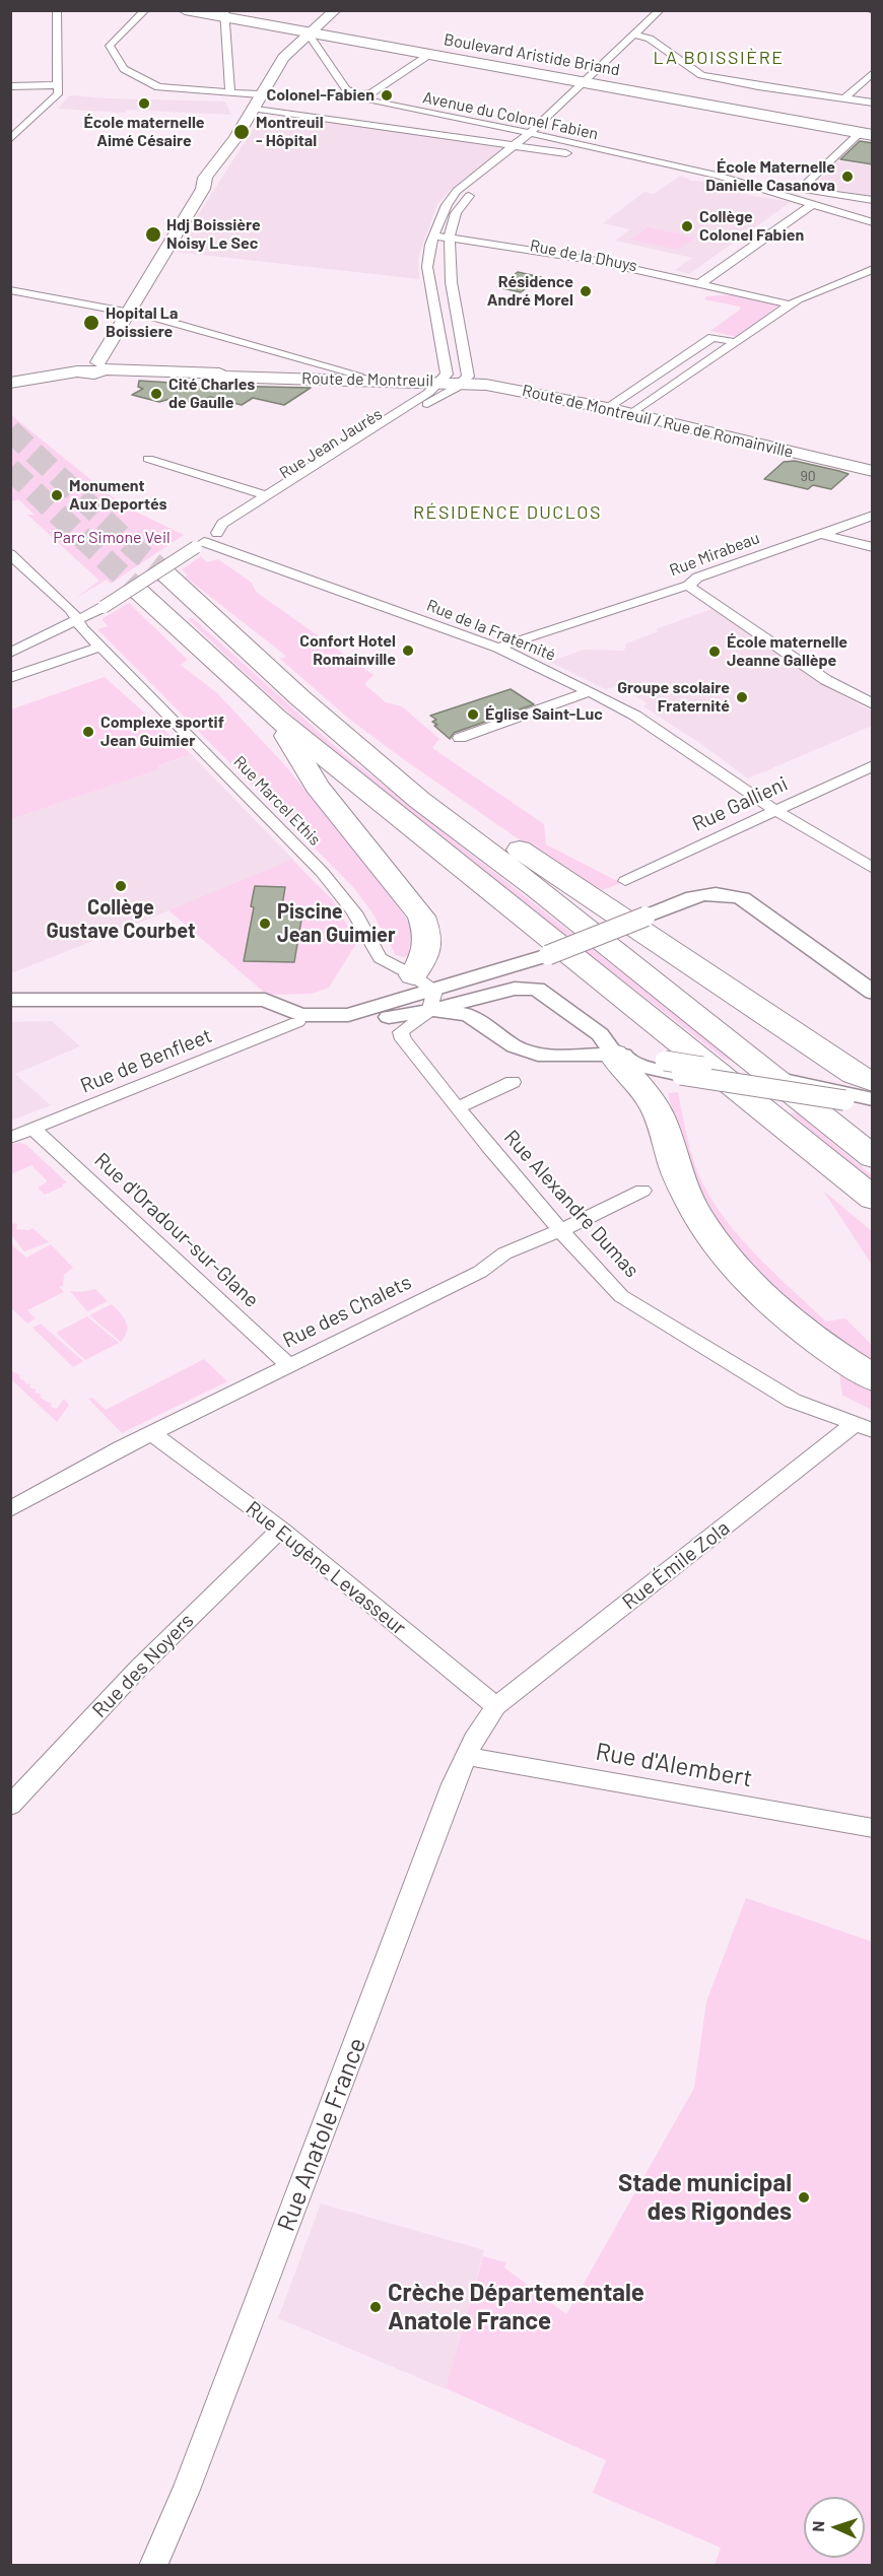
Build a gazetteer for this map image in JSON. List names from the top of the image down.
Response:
{
  "streets": {
    "main road": ["Boulevard Aristide Briand", "Route de Montreuil", "Route de Montreuil / Rue de Romainville"],
    "street": [
      "Avenue du Colonel Fabien",
      "Rue de la Dhuys",
      "Rue Jean Jaurès",
      "Rue Mirabeau",
      "Rue de la Fraternité",
      "Rue Marcel Ethis",
      "Rue Gallieni",
      "Rue de Benfleet",
      "Rue Alexandre Dumas",
      "Rue d'Oradour-sur-Glane",
      "Rue des Chalets",
      "Rue Émile Zola",
      "Rue Eugène Levasseur",
      "Rue des Noyers",
      "Rue d'Alembert",
      "Rue Anatole France"
    ]
  },
  "crossings": [
    ["Route de Montreuil", "Route de Montreuil / Rue de Romainville"],
    ["Route de Montreuil", "Rue Jean Jaurès"],
    ["Route de Montreuil / Rue de Romainville", "Rue Jean Jaurès"],
    ["Rue Jean Jaurès", "Rue de la Fraternité"],
    ["Rue Jean Jaurès", "Rue Marcel Ethis"],
    ["Rue Mirabeau", "Rue de la Fraternité"],
    ["Rue de la Fraternité", "Rue Gallieni"],
    ["Rue Marcel Ethis", "Rue Alexandre Dumas"],
    ["Rue de Benfleet", "Rue d'Oradour-sur-Glane"],
    ["Rue Alexandre Dumas", "Rue des Chalets"],
    ["Rue Alexandre Dumas", "Rue Émile Zola"],
    ["Rue d'Oradour-sur-Glane", "Rue des Chalets"],
    ["Rue des Chalets", "Rue Eugène Levasseur"],
    ["Rue Émile Zola", "Rue Eugène Levasseur"],
    ["Rue Émile Zola", "Rue Anatole France"],
    ["Rue Eugène Levasseur", "Rue des Noyers"],
    ["Rue Eugène Levasseur", "Rue Anatole France"],
    ["Rue d'Alembert", "Rue Anatole France"]
  ],
  "districts": ["LA BOISSIÈRE", "RÉSIDENCE DUCLOS"],
  "parks": ["Parc Simone Veil"],
  "places": [
    "Colonel-Fabien",
    "École maternelle Aimé Césaire",
    "Montreuil - Hôpital",
    "École Maternelle Danielle Casanova",
    "Collège Colonel Fabien",
    "Hdj Boissière Noisy Le Sec",
    "Résidence André Morel",
    "Hopital La Boissiere",
    "Cité Charles de Gaulle",
    "Monument Aux Deportés",
    "Confort Hotel Romainville",
    "École maternelle Jeanne Gallèpe",
    "Groupe scolaire Fraternité",
    "Église Saint-Luc",
    "Complexe sportif Jean Guimier",
    "Collège Gustave Courbet",
    "Piscine Jean Guimier",
    "Stade municipal des Rigondes",
    "Crèche Départementale Anatole France"
  ],
  "house_numbers": ["90"],
  "north": "left"
}
